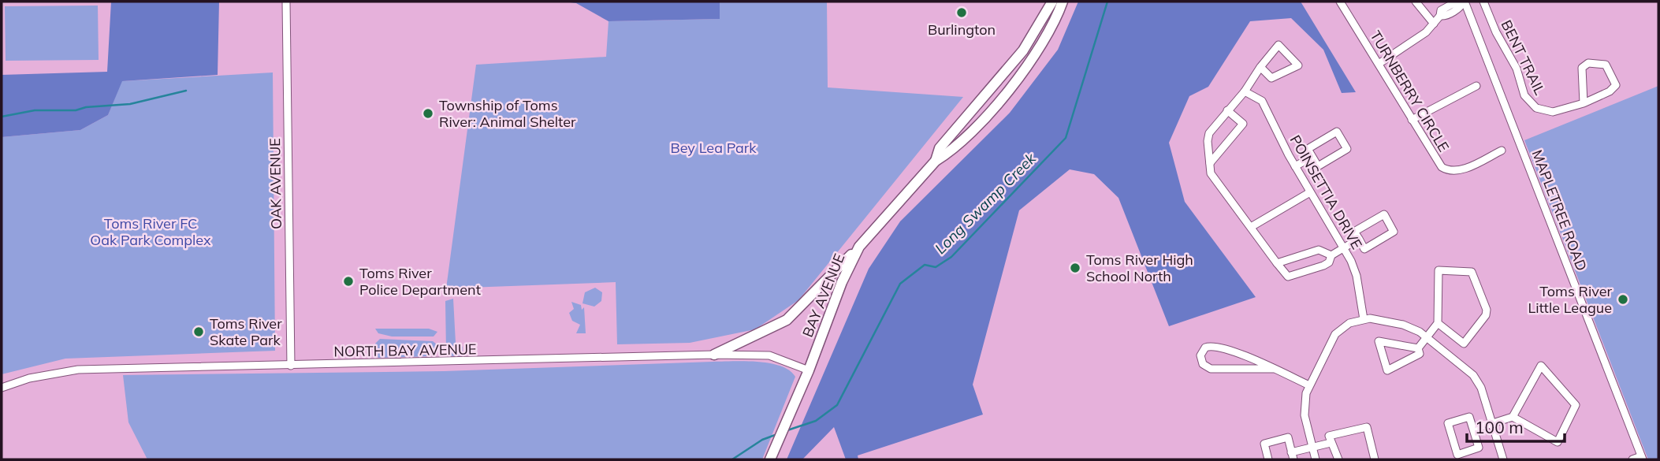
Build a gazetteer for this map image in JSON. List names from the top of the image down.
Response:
{
  "streets": {
    "main road": ["BAY AVENUE"],
    "street": [
      "BENT TRAIL",
      "TURNBERRY CIRCLE",
      "OAK AVENUE",
      "POINSETTIA DRIVE",
      "MAPLETREE ROAD",
      "NORTH BAY AVENUE"
    ]
  },
  "crossings": [
    ["OAK AVENUE", "NORTH BAY AVENUE"],
    ["BAY AVENUE", "NORTH BAY AVENUE"]
  ],
  "water": ["Long Swamp Creek"],
  "parks": ["Bey Lea Park", "Toms River FC Oak Park Complex"],
  "places": [
    "Burlington",
    "Township of Toms River: Animal Shelter",
    "Toms River High School North",
    "Toms River Police Department",
    "Toms River Little League",
    "Toms River Skate Park"
  ],
  "scale_bar": "100 m"
}
